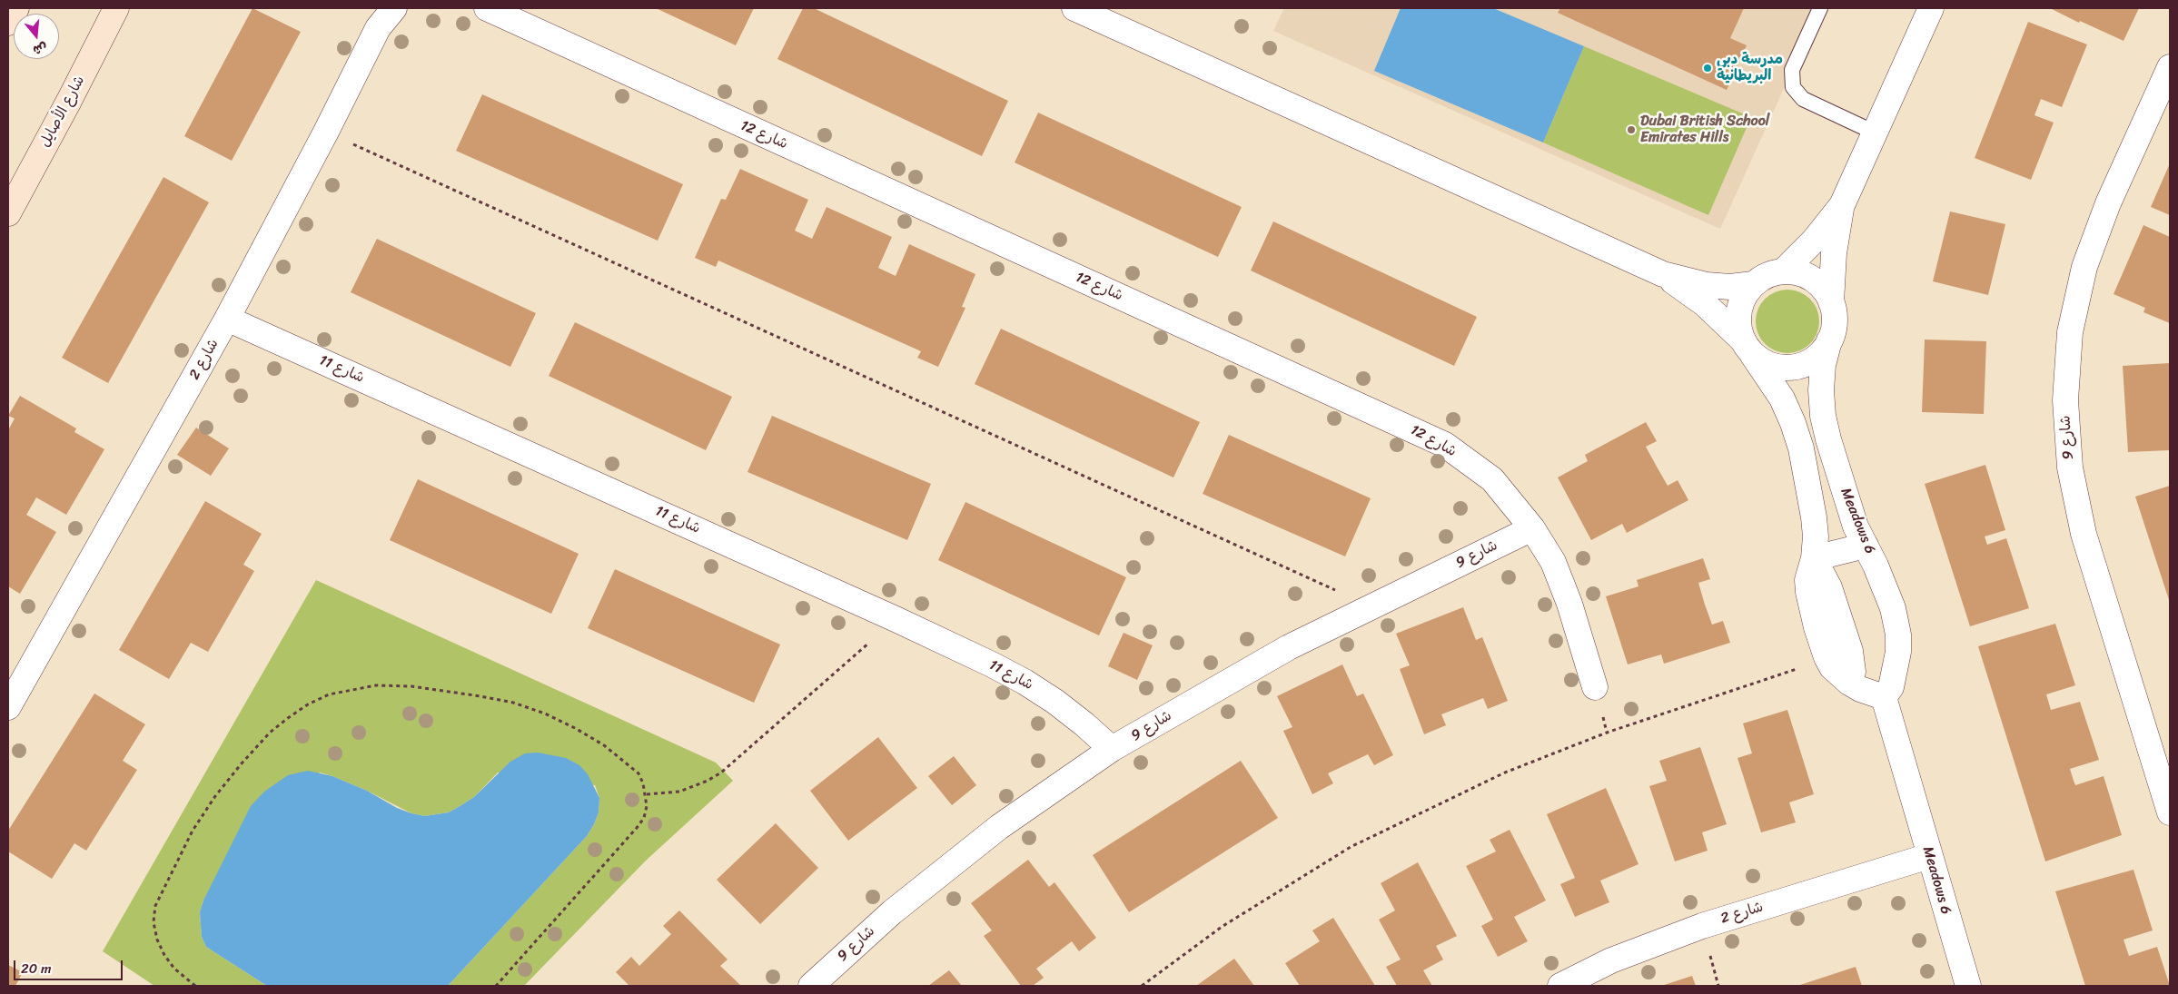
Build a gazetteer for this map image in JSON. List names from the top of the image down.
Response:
{
  "streets": {
    "main road": ["شارع الأصايل"],
    "street": [
      "شارع 12",
      "شارع 2",
      "شارع 11",
      "شارع 9",
      "Meadows 6"
    ]
  },
  "crossings": [
    ["شارع 12", "شارع 9"],
    ["شارع 2", "شارع 11"],
    ["شارع 2", "Meadows 6"],
    ["شارع 11", "شارع 9"]
  ],
  "places": ["مدرسة دبي البريطانية", "Dubai British School Emirates Hills"],
  "scale_bar": "20 m",
  "north": "bottom"
}
